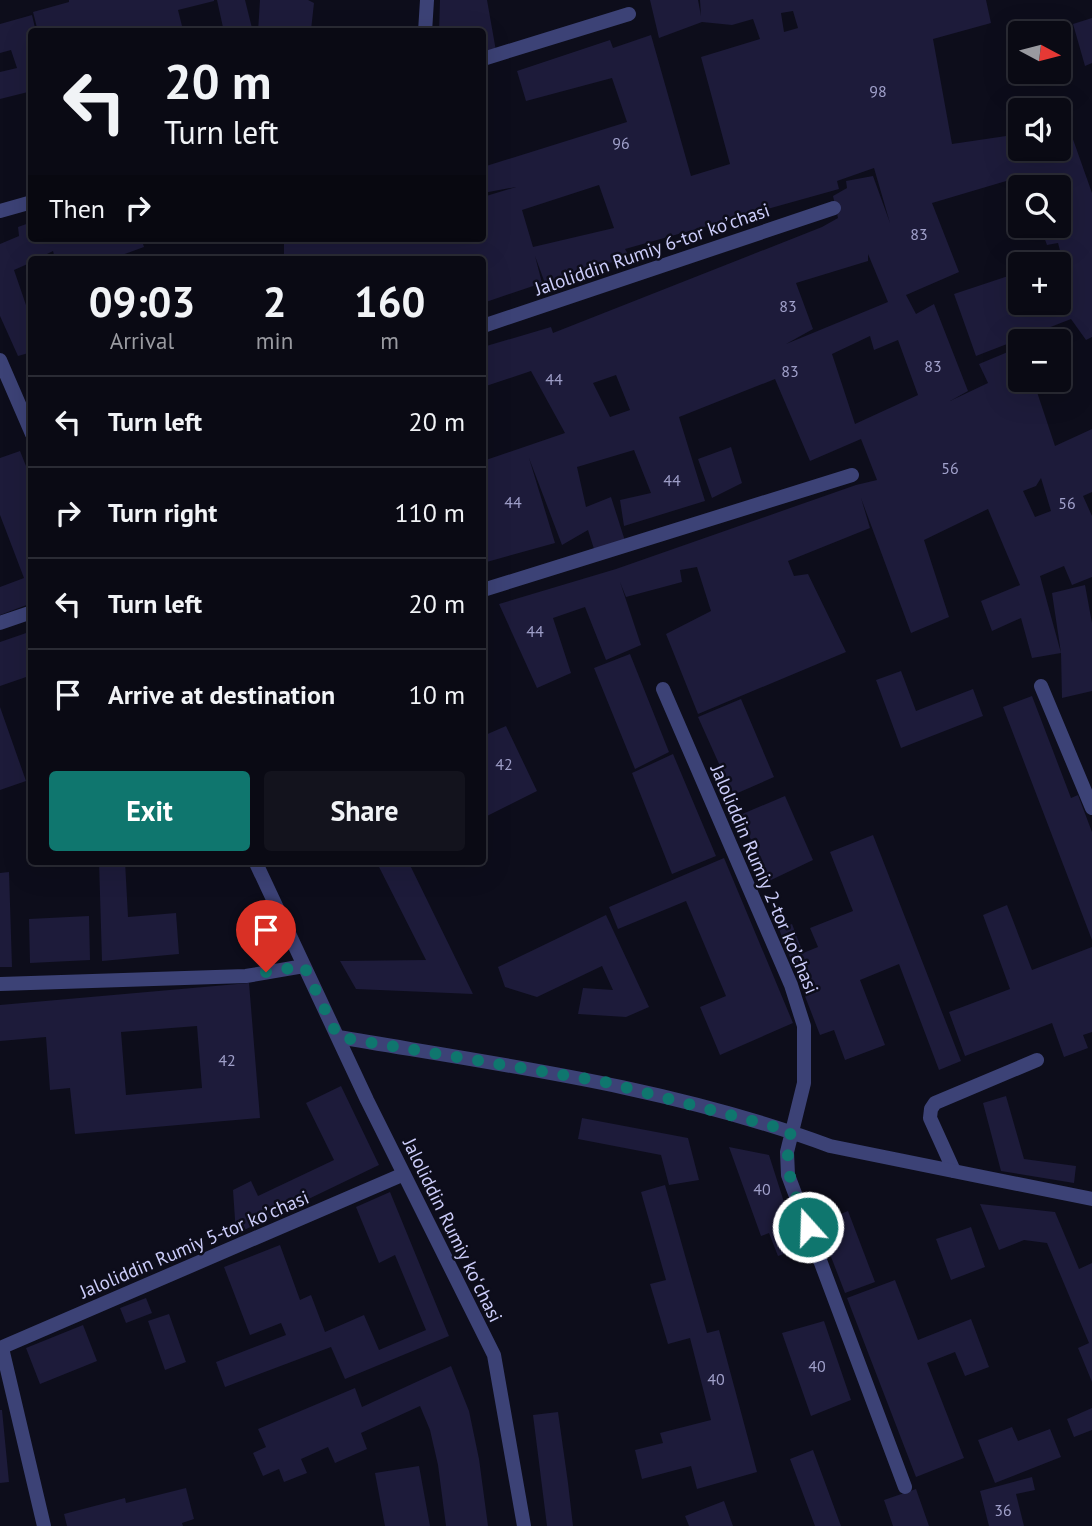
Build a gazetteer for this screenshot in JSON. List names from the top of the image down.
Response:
{
  "streets": {
    "street": [
      "Jaloliddin Rumiy 6-tor koʼchasi",
      "Jaloliddin Rumiy 2-tor koʼchasi",
      "Jaloliddin Rumiy koʻchasi",
      "Jaloliddin Rumiy 5-tor koʼchasi"
    ]
  },
  "crossings": [
    ["Jaloliddin Rumiy koʻchasi", "Jaloliddin Rumiy 5-tor koʼchasi"]
  ],
  "house_numbers": [
    "98",
    "96",
    "83",
    "83",
    "83",
    "83",
    "44",
    "56",
    "44",
    "44",
    "56",
    "44",
    "42",
    "42",
    "40",
    "40",
    "40",
    "36"
  ],
  "north": "right",
  "page": {
    "map_buttons": ["+", "−"],
    "turn": ["20 m", "Turn left"],
    "then": "Then",
    "eta": [
      "09:03",
      "Arrival",
      "2",
      "min",
      "160",
      "m"
    ],
    "list": [
      {
        "name": "Turn left",
        "value": "20 m"
      },
      {
        "name": "Turn right",
        "value": "110 m"
      },
      {
        "name": "Turn left",
        "value": "20 m"
      },
      {
        "name": "Arrive at destination",
        "value": "10 m"
      }
    ],
    "buttons": ["Exit", "Share"]
  }
}
